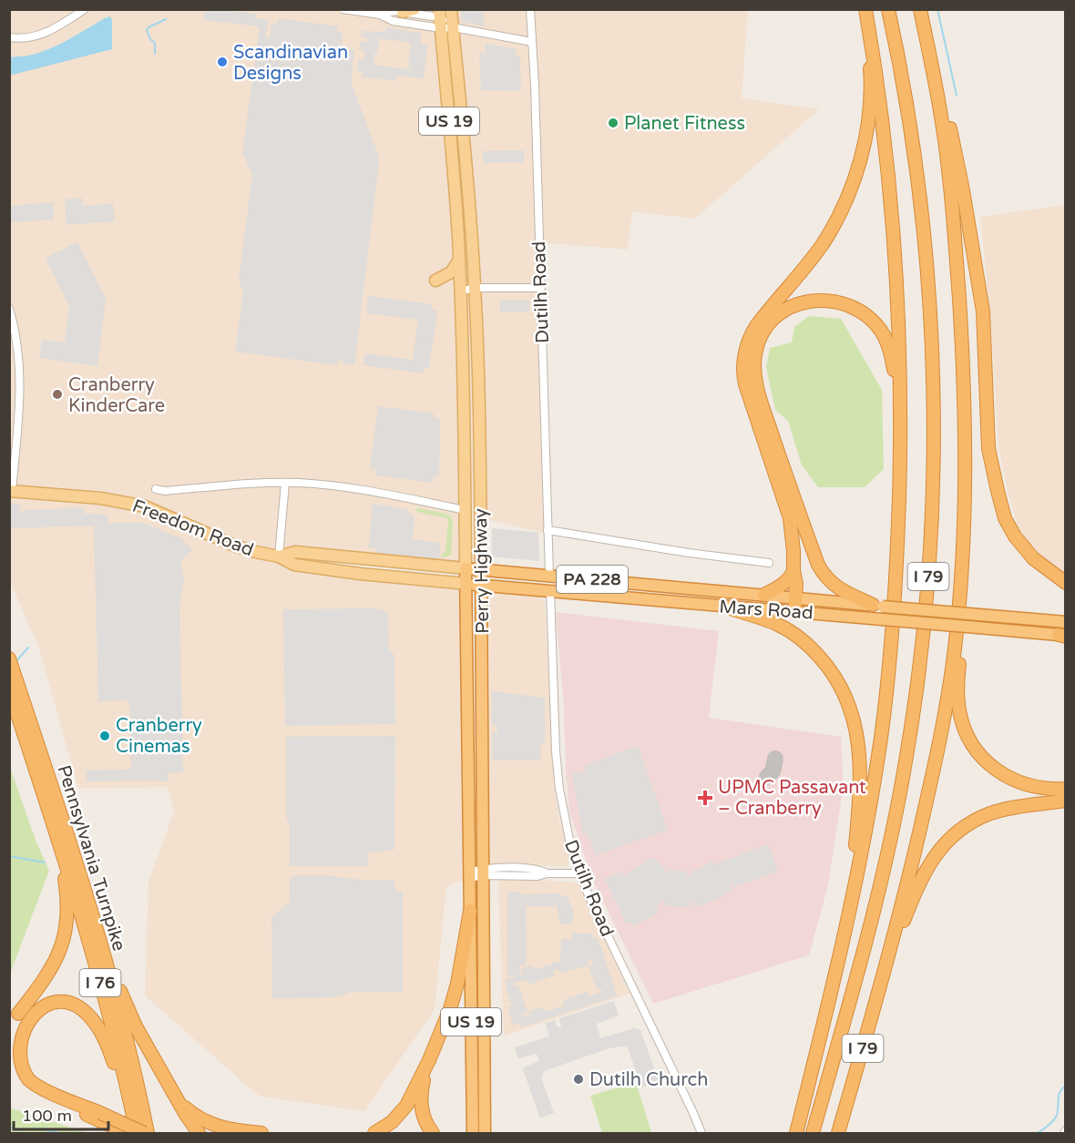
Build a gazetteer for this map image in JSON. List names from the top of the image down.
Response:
{
  "streets": {
    "highway": [
      "US 19",
      "Freedom Road",
      "Perry Highway",
      "I 79",
      "PA 228",
      "Mars Road",
      "Pennsylvania Turnpike",
      "I 76"
    ],
    "street": ["Dutilh Road"]
  },
  "crossings": [
    ["Dutilh Road", "Mars Road"],
    ["Freedom Road", "Perry Highway"],
    ["Freedom Road", "Mars Road"],
    ["Perry Highway", "Mars Road"]
  ],
  "places": {
    "other": [
      "Scandinavian Designs",
      "Planet Fitness",
      "Cranberry KinderCare",
      "Cranberry Cinemas",
      "Dutilh Church"
    ],
    "health": ["UPMC Passavant – Cranberry"]
  },
  "scale_bar": "100 m"
}
